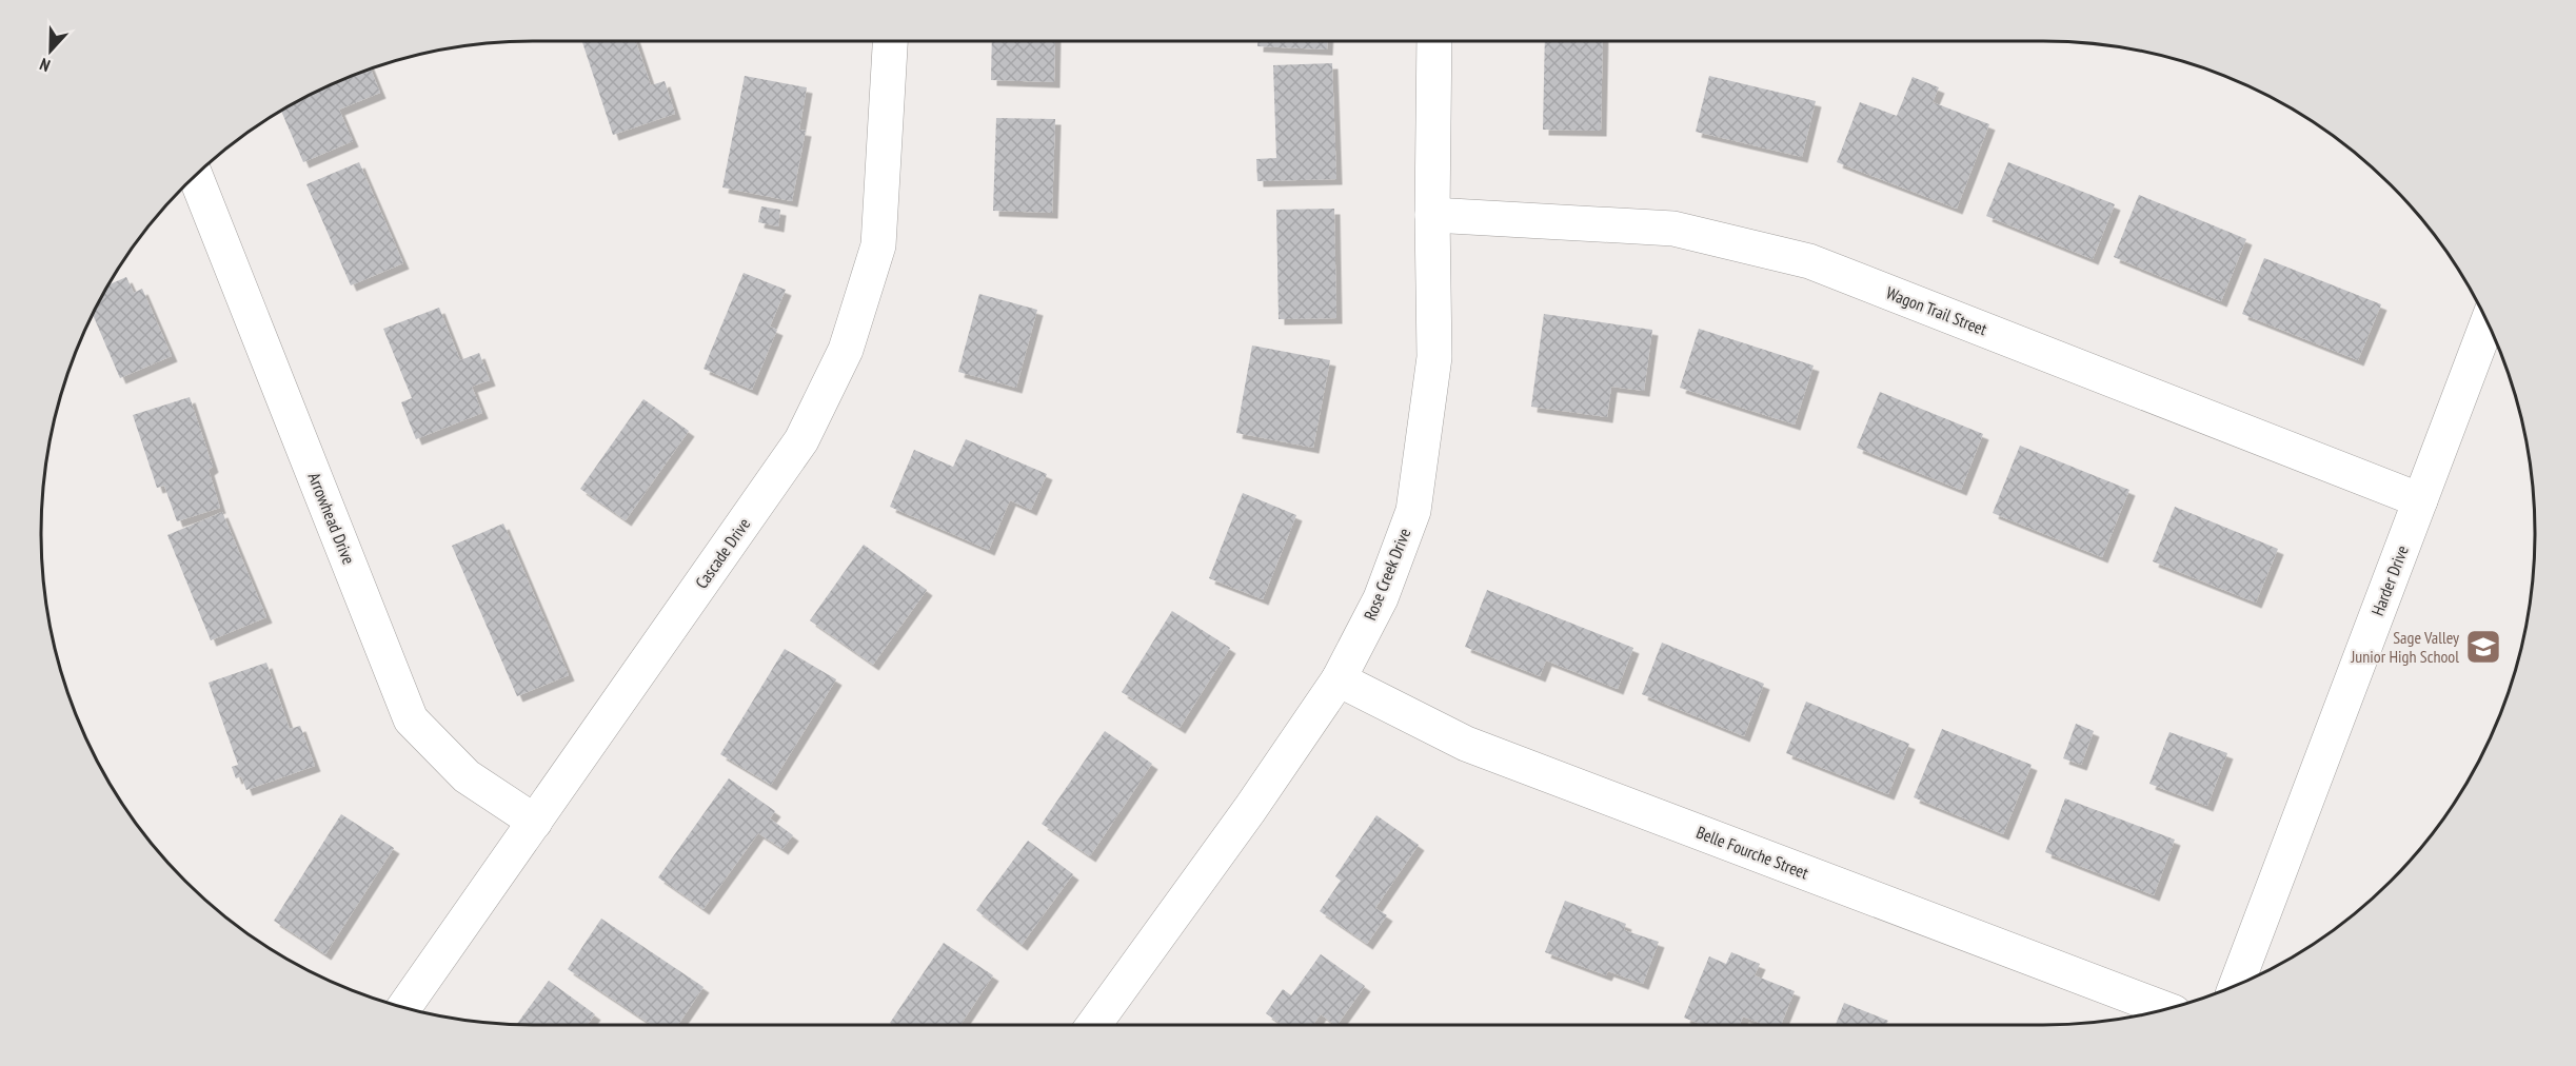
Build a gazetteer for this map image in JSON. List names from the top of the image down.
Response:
{
  "streets": {
    "street": [
      "Wagon Trail Street",
      "Arrowhead Drive",
      "Cascade Drive",
      "Rose Creek Drive",
      "Harder Drive",
      "Belle Fourche Street"
    ]
  },
  "crossings": [
    ["Wagon Trail Street", "Rose Creek Drive"],
    ["Wagon Trail Street", "Harder Drive"],
    ["Arrowhead Drive", "Cascade Drive"],
    ["Rose Creek Drive", "Belle Fourche Street"]
  ],
  "places": {
    "school or university": ["Sage Valley Junior High School"]
  },
  "north": "bottom"
}
